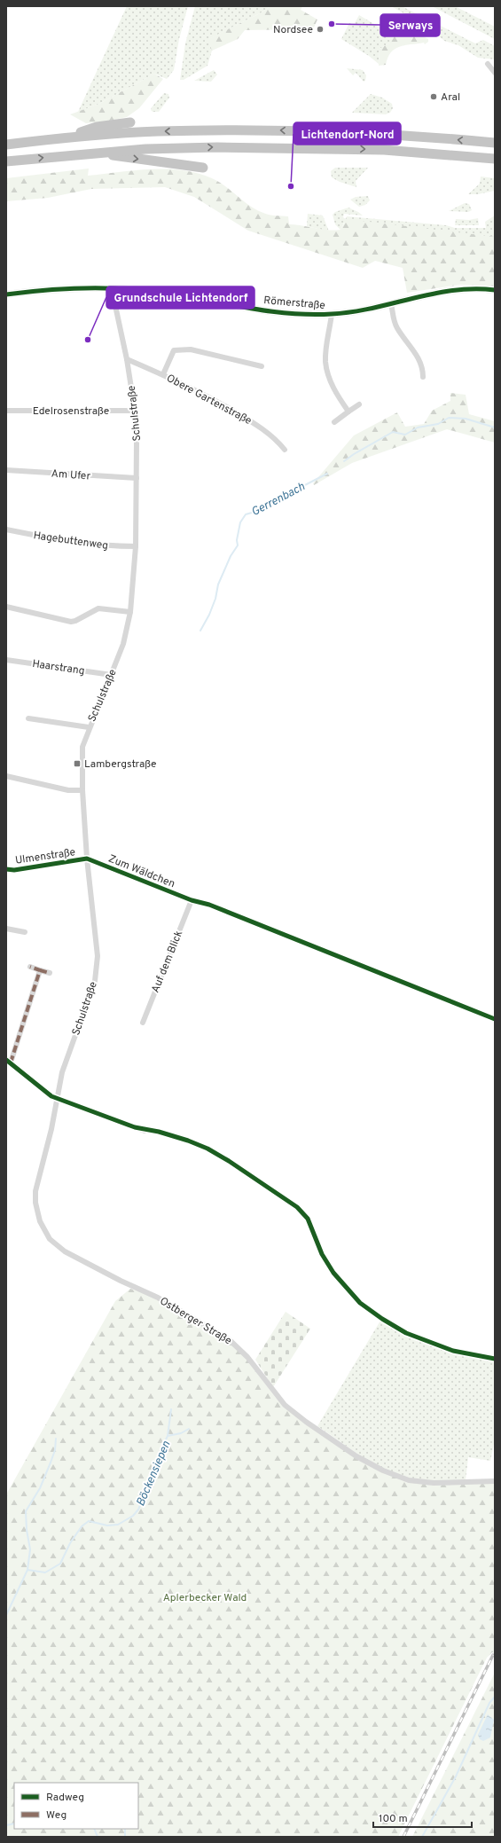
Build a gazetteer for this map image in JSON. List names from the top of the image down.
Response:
{
  "streets": {
    "street": [
      "Römerstraße",
      "Obere Gartenstraße",
      "Edelrosenstraße",
      "Schulstraße",
      "Am Ufer",
      "Hagebuttenweg",
      "Haarstrang",
      "Ulmenstraße",
      "Zum Wäldchen",
      "Auf dem Blick",
      "Ostberger Straße"
    ]
  },
  "crossings": [
    ["Römerstraße", "Schulstraße"],
    ["Obere Gartenstraße", "Schulstraße"],
    ["Edelrosenstraße", "Schulstraße"],
    ["Schulstraße", "Am Ufer"],
    ["Schulstraße", "Hagebuttenweg"],
    ["Schulstraße", "Haarstrang"],
    ["Schulstraße", "Ulmenstraße"],
    ["Schulstraße", "Zum Wäldchen"],
    ["Schulstraße", "Ostberger Straße"],
    ["Ulmenstraße", "Zum Wäldchen"],
    ["Zum Wäldchen", "Auf dem Blick"]
  ],
  "water": ["Gerrenbach", "Böckensiepen"],
  "parks": ["Aplerbecker Wald"],
  "places": {
    "other": [
      "Serways",
      "Nordsee",
      "Aral",
      "Lichtendorf-Nord",
      "Grundschule Lichtendorf"
    ],
    "transit": ["Lambergstraße"]
  },
  "legend": ["Radweg", "Weg"],
  "scale_bar": "100 m"
}
